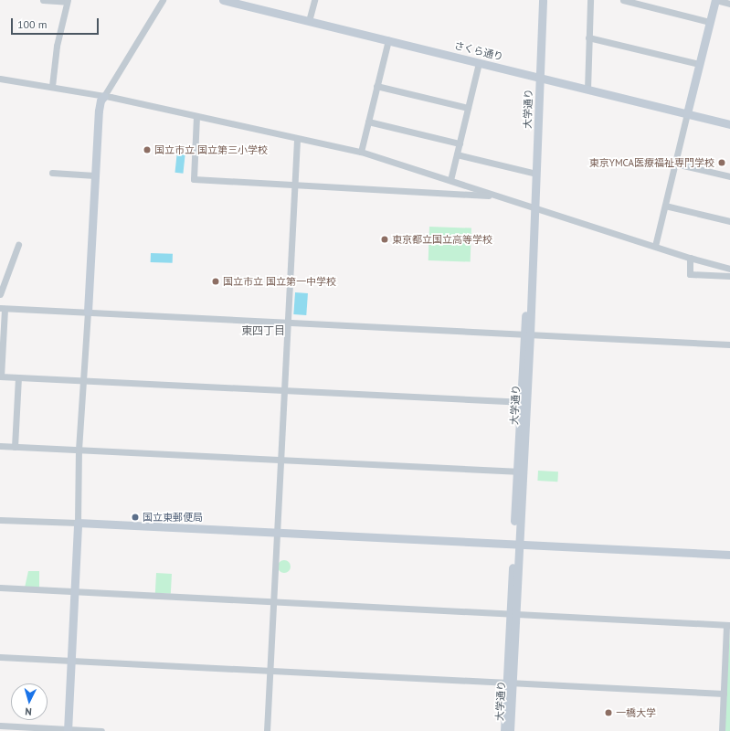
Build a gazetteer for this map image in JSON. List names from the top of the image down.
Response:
{
  "streets": {
    "street": ["さくら通り", "大学通り"]
  },
  "crossings": [
    ["さくら通り", "大学通り"]
  ],
  "districts": ["東四丁目"],
  "places": [
    "国立市立 国立第三小学校",
    "東京YMCA医療福祉専門学校",
    "東京都立国立高等学校",
    "国立市立 国立第一中学校",
    "国立東郵便局",
    "一橋大学"
  ],
  "scale_bar": "100 m",
  "north": "bottom"
}
